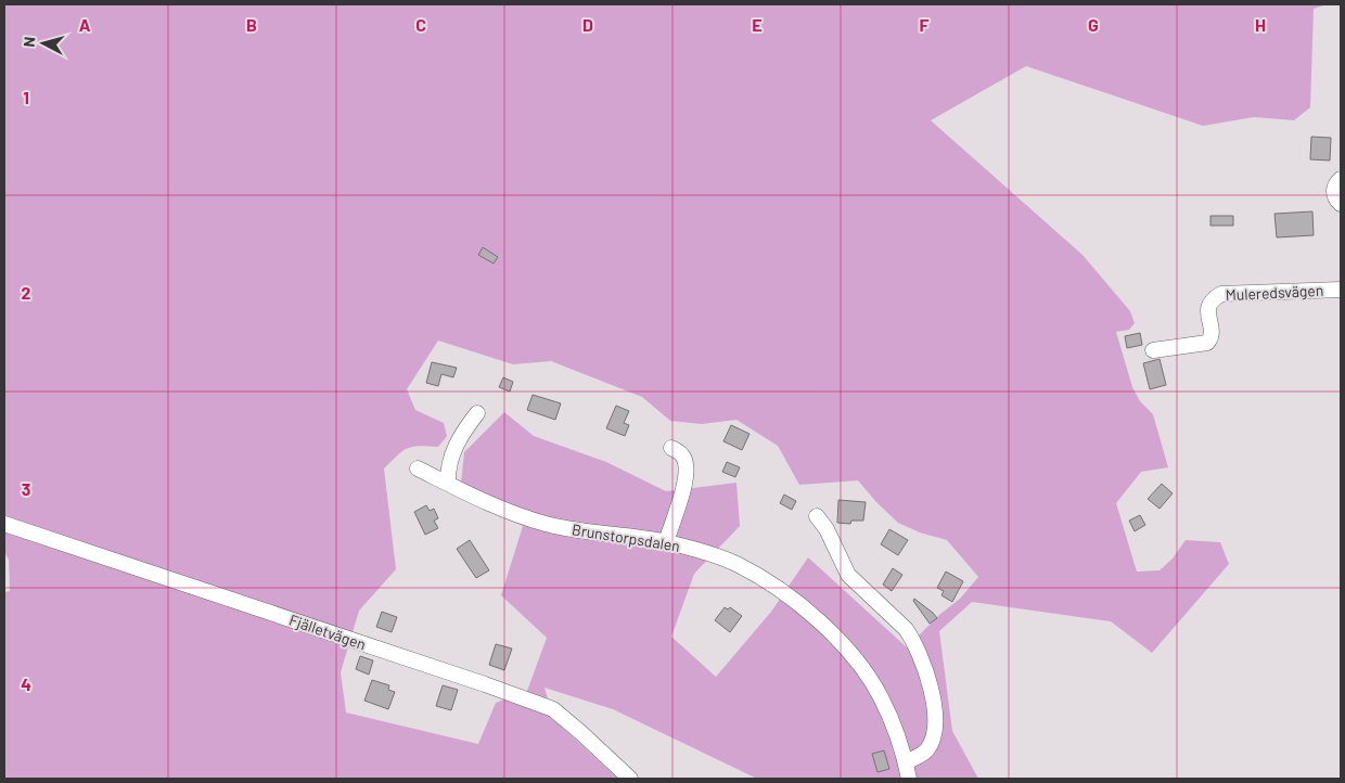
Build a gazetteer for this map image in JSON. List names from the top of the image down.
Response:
{
  "streets": {
    "street": ["Muleredsvägen", "Brunstorpsdalen", "Fjälletvägen"]
  },
  "north": "left",
  "grid": {
    "columns": [
      "A",
      "B",
      "C",
      "D",
      "E",
      "F",
      "G",
      "H"
    ],
    "rows": [
      "1",
      "2",
      "3",
      "4"
    ]
  }
}
